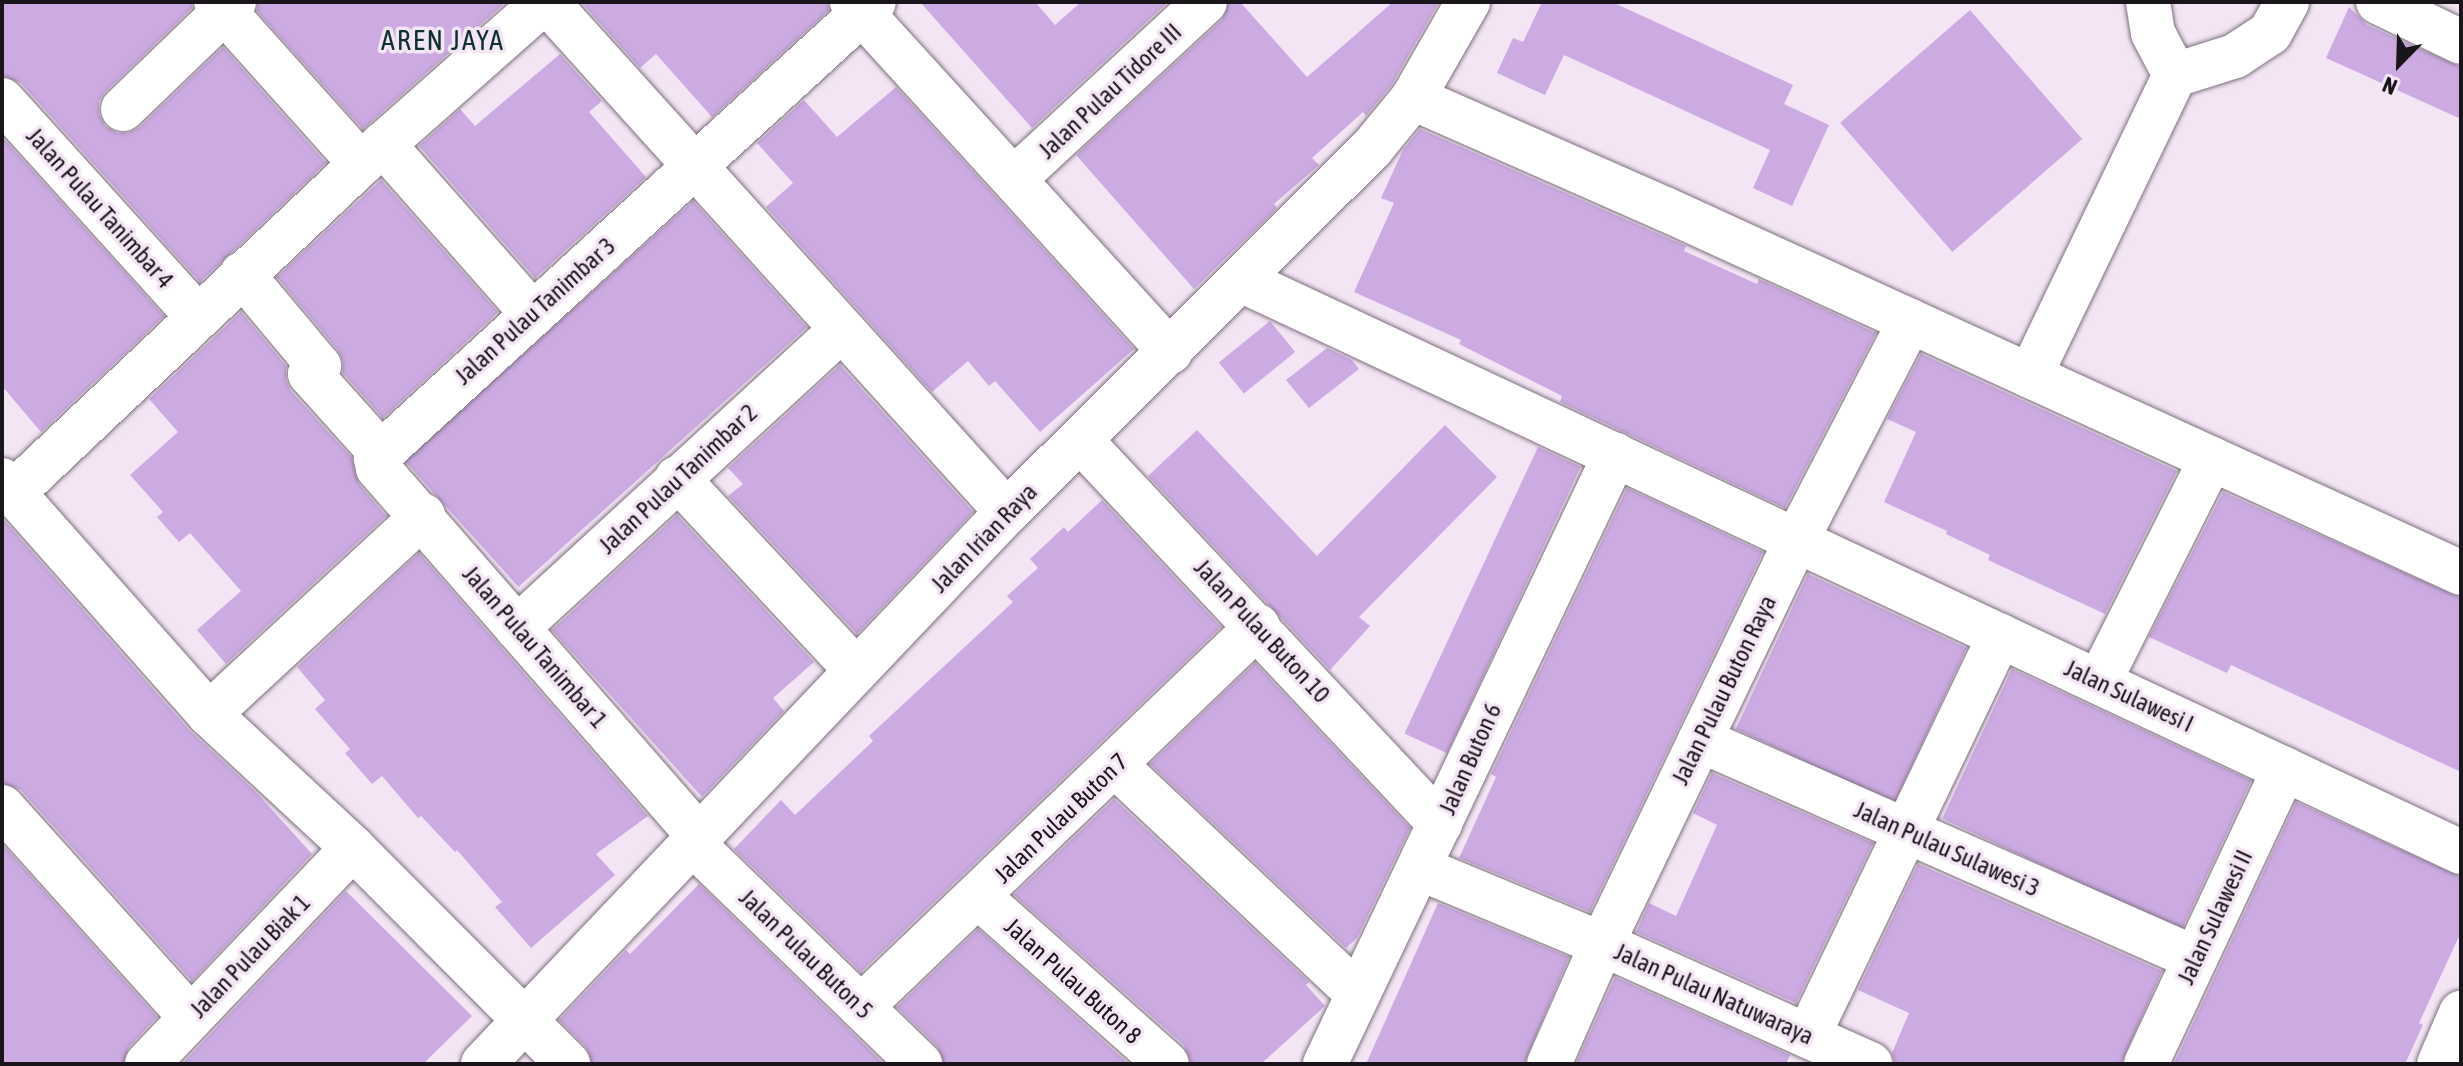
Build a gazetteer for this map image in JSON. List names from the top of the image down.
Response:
{
  "streets": {
    "street": [
      "Jalan Pulau Tidore III",
      "Jalan Pulau Tanimbar 4",
      "Jalan Pulau Tanimbar 3",
      "Jalan Pulau Tanimbar 2",
      "Jalan Irian Raya",
      "Jalan Pulau Buton 10",
      "Jalan Pulau Tanimbar 1",
      "Jalan Pulau Buton Raya",
      "Jalan Sulawesi I",
      "Jalan Buton 6",
      "Jalan Pulau Buton 7",
      "Jalan Pulau Sulawesi 3",
      "Jalan Sulawesi II",
      "Jalan Pulau Buton 5",
      "Jalan Pulau Biak 1",
      "Jalan Pulau Buton 8",
      "Jalan Pulau Natuwaraya"
    ]
  },
  "crossings": [
    ["Jalan Pulau Tanimbar 3", "Jalan Pulau Tanimbar 1"],
    ["Jalan Pulau Tanimbar 2", "Jalan Pulau Tanimbar 1"],
    ["Jalan Irian Raya", "Jalan Pulau Buton 10"],
    ["Jalan Irian Raya", "Jalan Pulau Tanimbar 1"],
    ["Jalan Irian Raya", "Jalan Sulawesi I"],
    ["Jalan Irian Raya", "Jalan Pulau Buton 5"],
    ["Jalan Pulau Buton 10", "Jalan Buton 6"],
    ["Jalan Pulau Buton 10", "Jalan Pulau Buton 7"],
    ["Jalan Pulau Tanimbar 1", "Jalan Pulau Buton 5"],
    ["Jalan Pulau Buton Raya", "Jalan Sulawesi I"],
    ["Jalan Pulau Buton Raya", "Jalan Pulau Sulawesi 3"],
    ["Jalan Pulau Buton Raya", "Jalan Pulau Natuwaraya"],
    ["Jalan Sulawesi I", "Jalan Buton 6"],
    ["Jalan Sulawesi I", "Jalan Sulawesi II"],
    ["Jalan Pulau Buton 7", "Jalan Pulau Buton 5"],
    ["Jalan Pulau Buton 7", "Jalan Pulau Buton 8"],
    ["Jalan Pulau Sulawesi 3", "Jalan Sulawesi II"]
  ],
  "districts": ["AREN JAYA"],
  "north": "bottom left"
}
